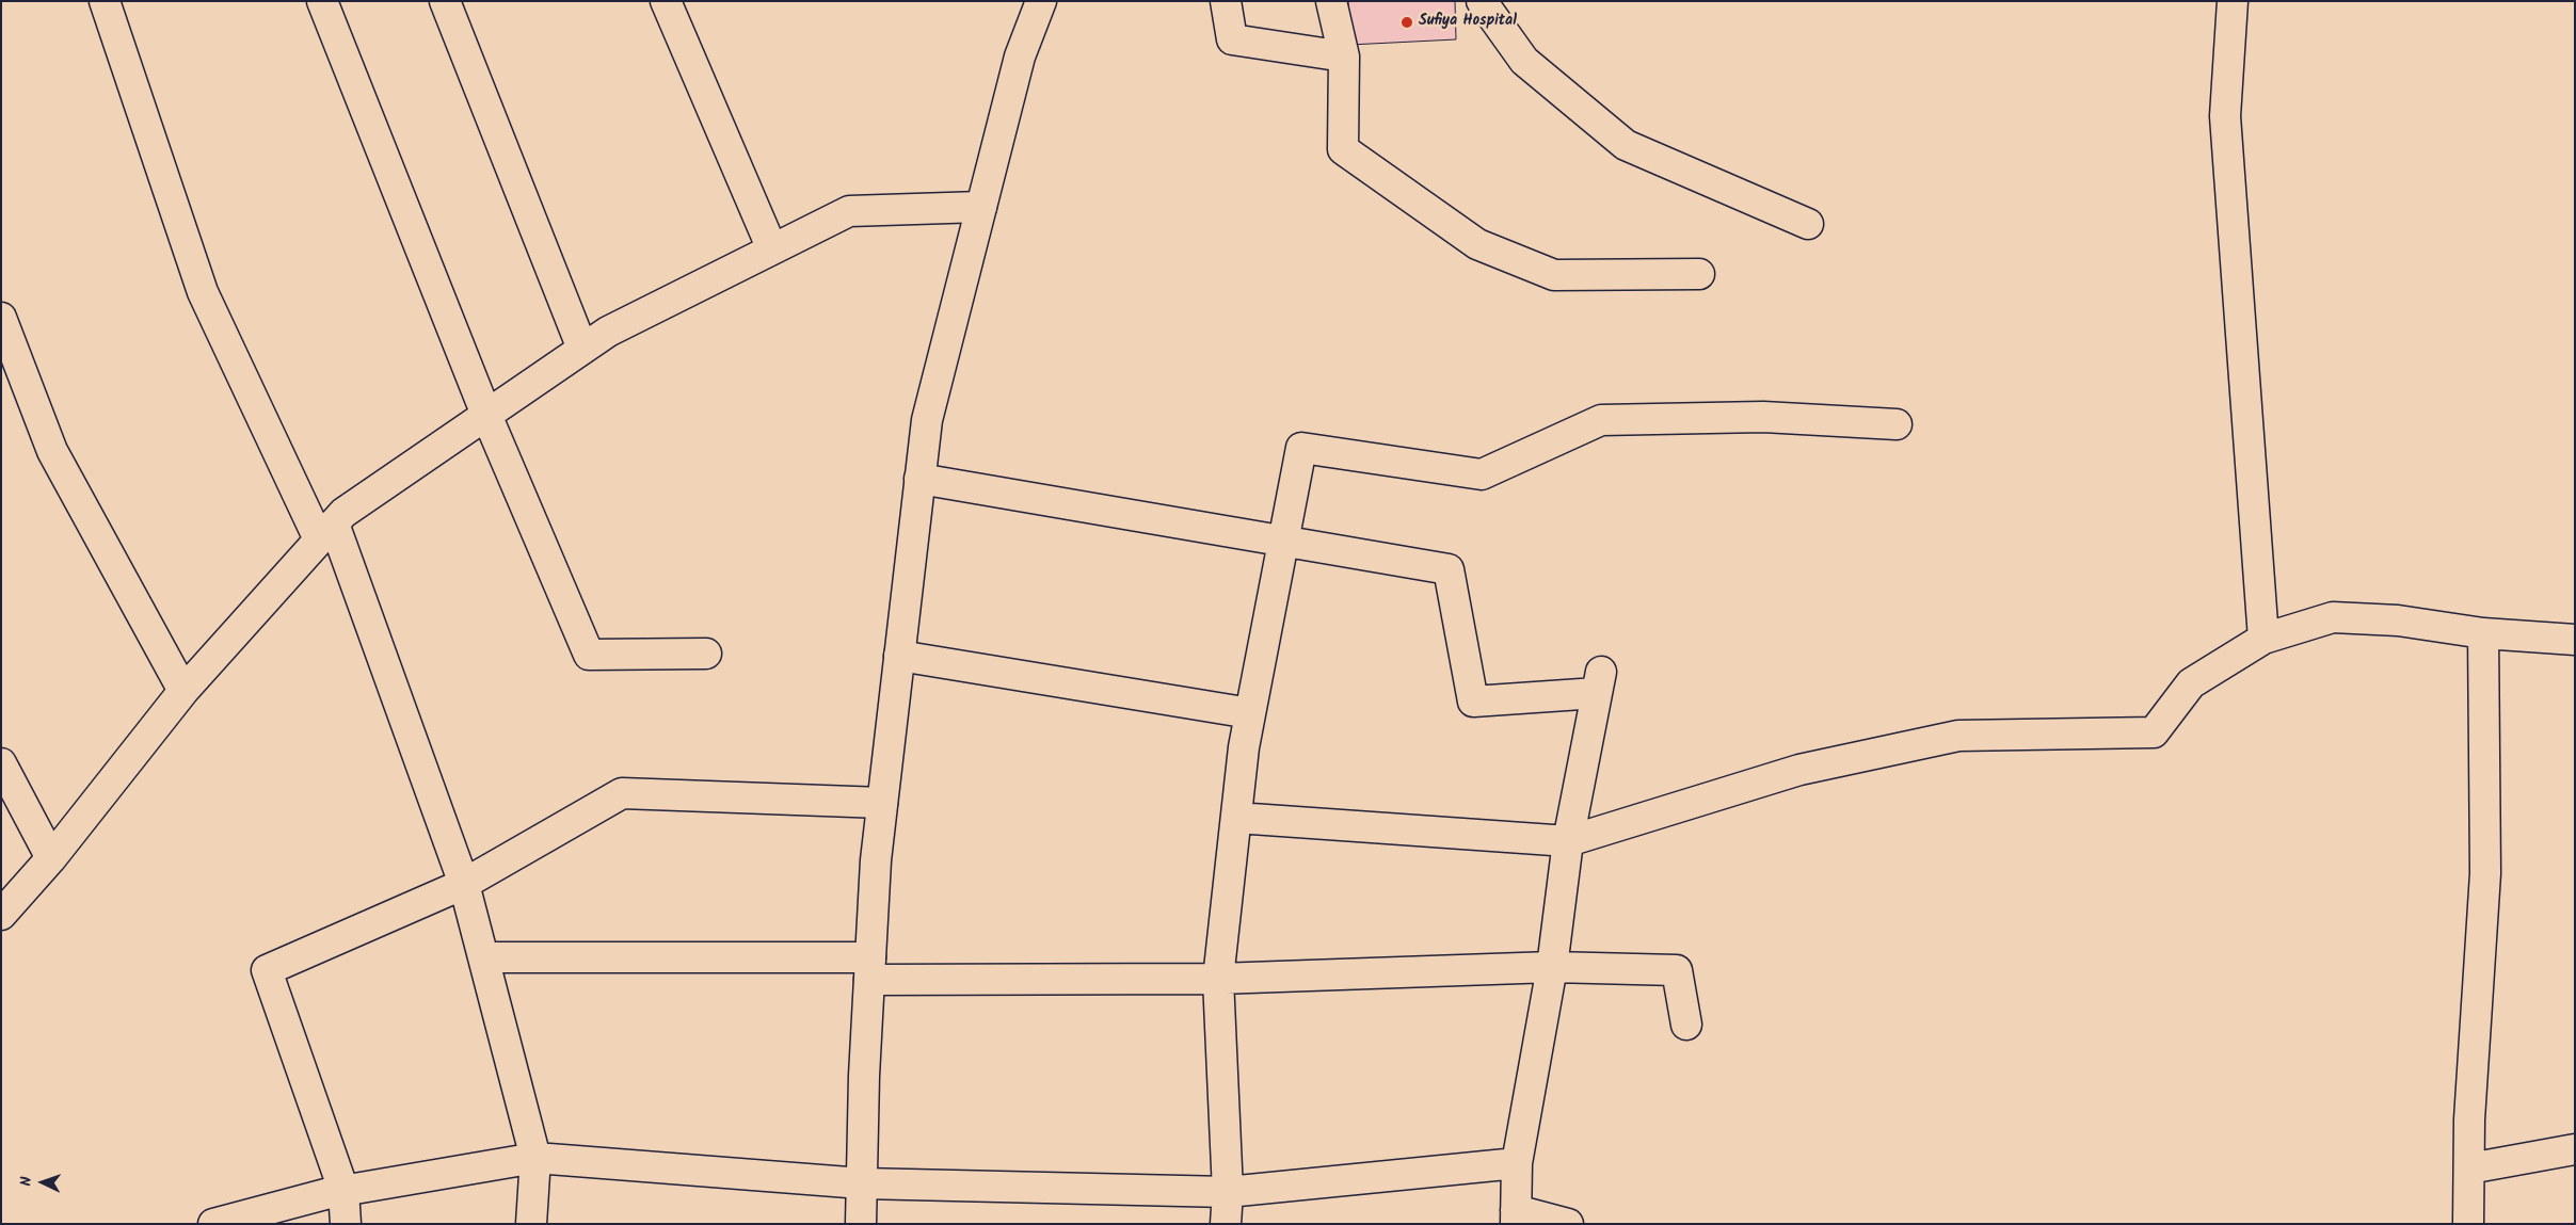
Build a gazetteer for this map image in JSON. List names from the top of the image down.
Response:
{
  "places": ["Sufiya Hospital"],
  "north": "left"
}
